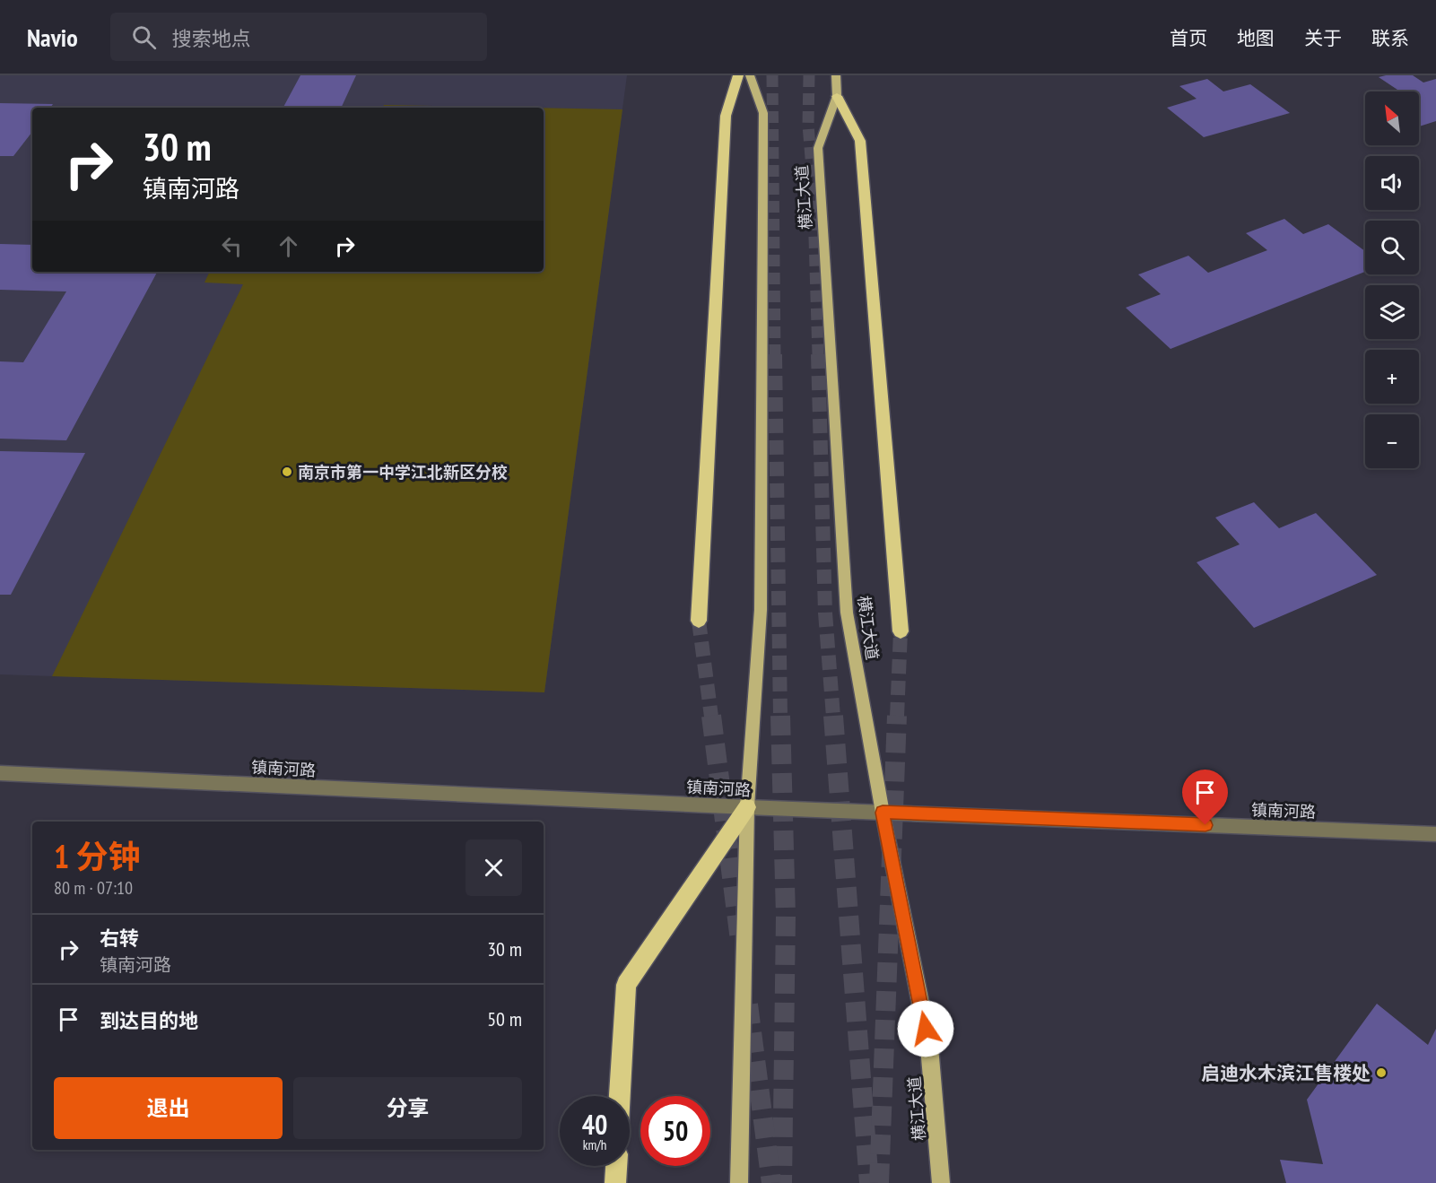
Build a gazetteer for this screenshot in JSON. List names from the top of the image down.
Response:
{
  "streets": {
    "main road": ["横江大道"],
    "street": ["镇南河路"]
  },
  "crossings": [
    ["横江大道", "镇南河路"]
  ],
  "places": ["南京市第一中学江北新区分校", "启迪水木滨江售楼处"],
  "north": "top left",
  "page": {
    "header": "Navio",
    "search": "搜索地点",
    "nav": [
      "首页",
      "地图",
      "关于",
      "联系"
    ],
    "map_buttons": ["+", "−"],
    "turn": ["30 m", "镇南河路"],
    "heading": ["1 分钟", "80 m · 07:10"],
    "list": [
      {
        "name": "右转",
        "note": "镇南河路",
        "value": "30 m"
      },
      {
        "name": "到达目的地",
        "value": "50 m"
      }
    ],
    "buttons": ["退出", "分享"],
    "speed": "40 km/h",
    "limit": "50"
  }
}
